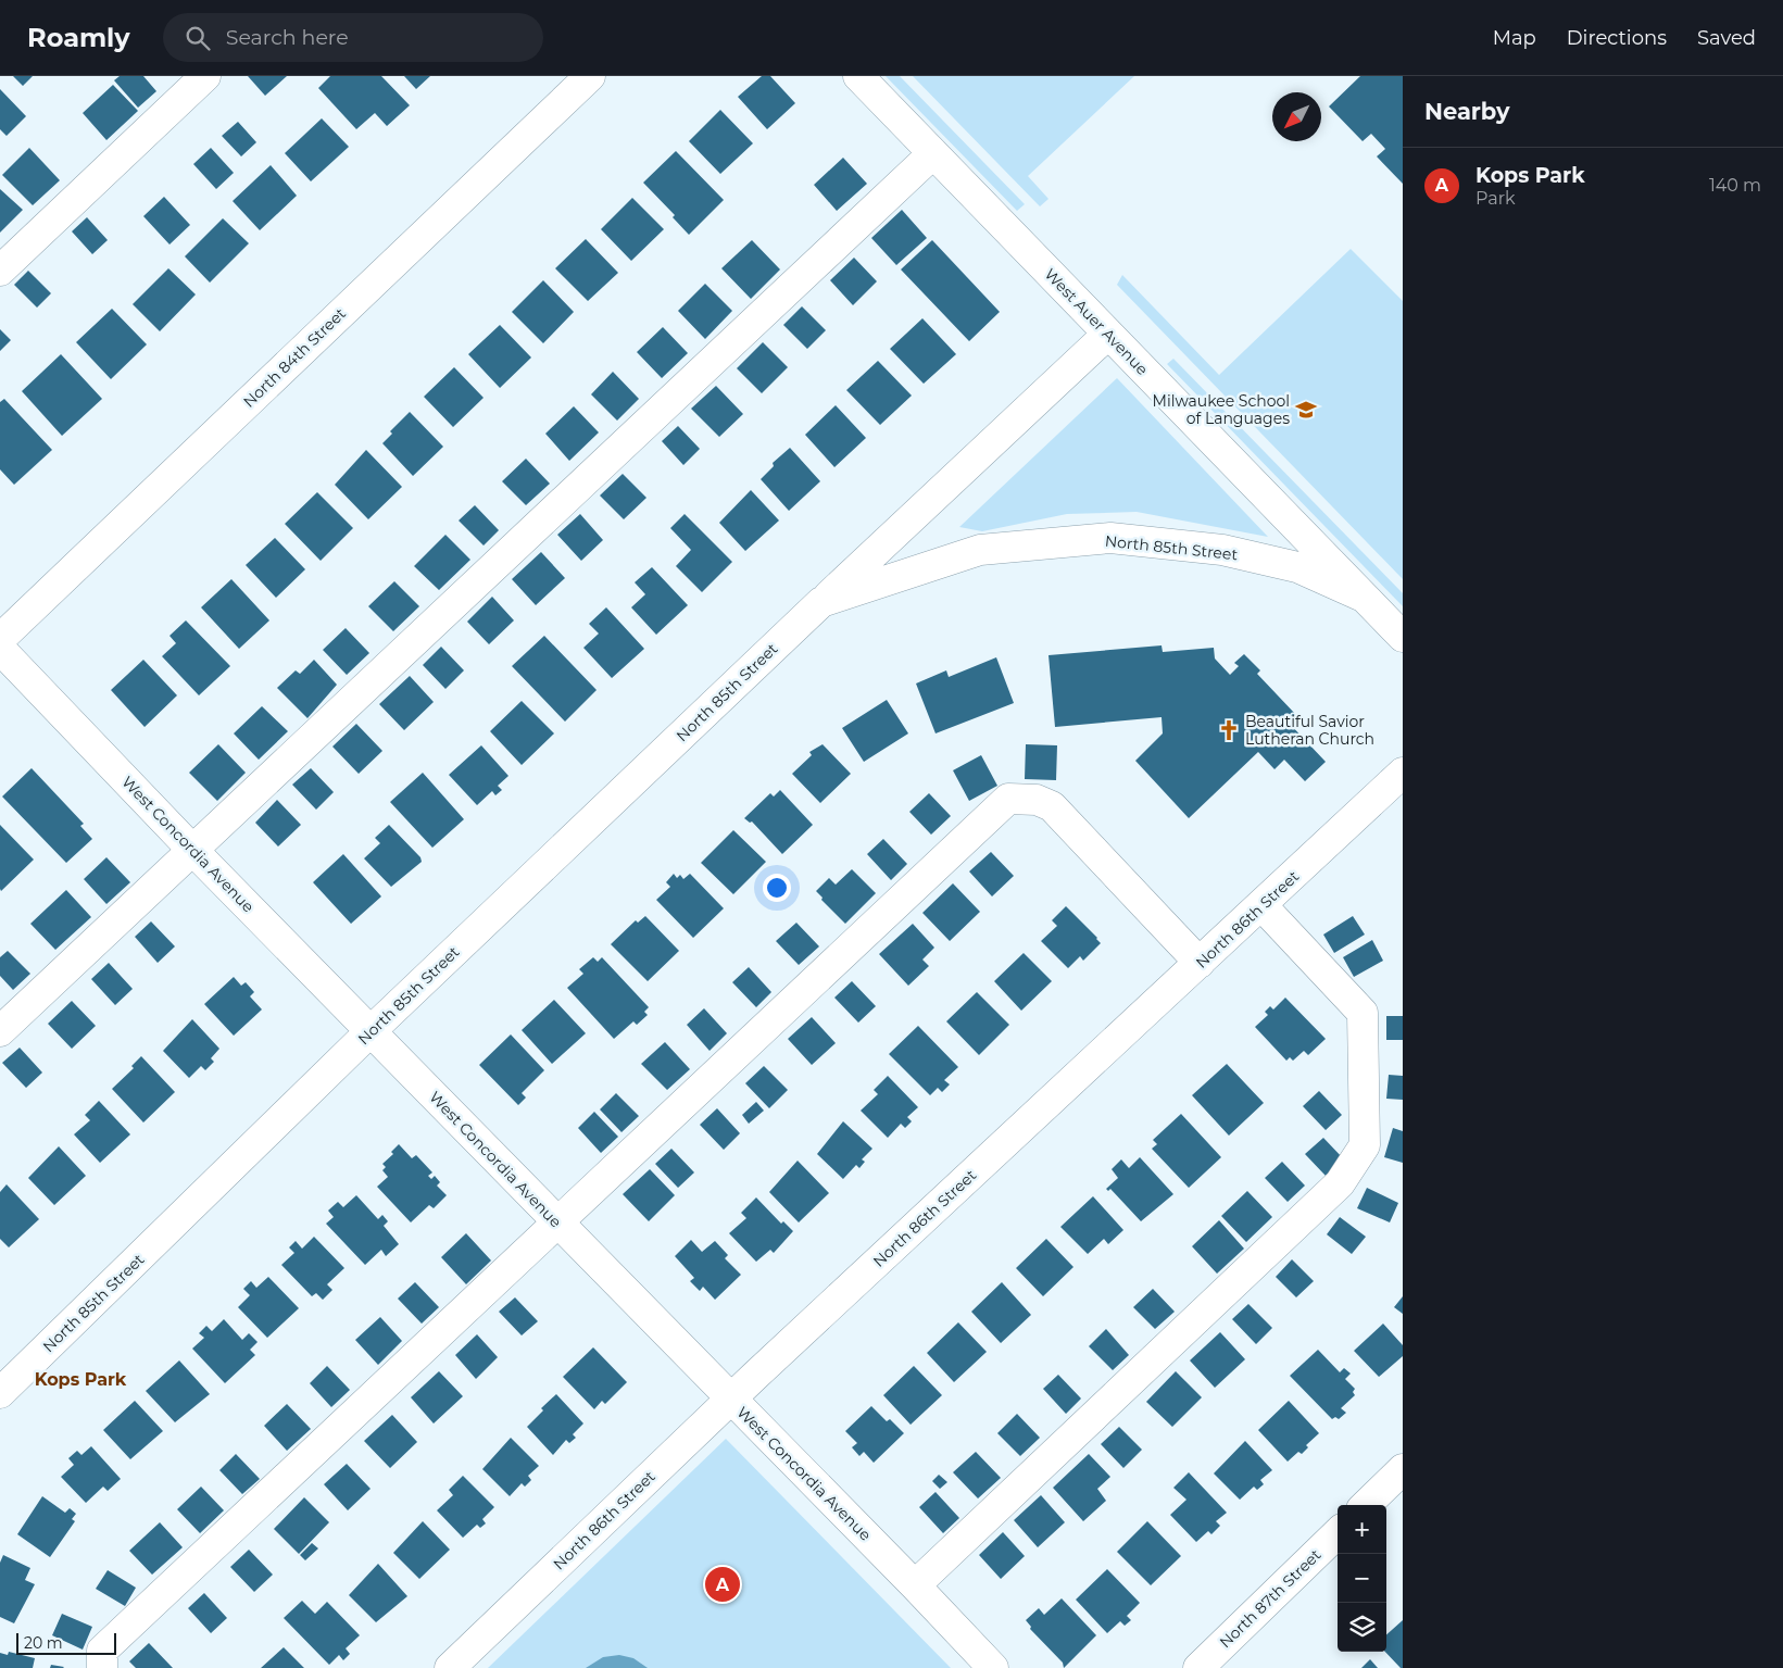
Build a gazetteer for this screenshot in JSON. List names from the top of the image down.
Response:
{
  "streets": {
    "street": [
      "West Auer Avenue",
      "North 84th Street",
      "North 85th Street",
      "West Concordia Avenue",
      "North 86th Street",
      "North 87th Street"
    ]
  },
  "crossings": [
    ["West Auer Avenue", "North 85th Street"],
    ["North 85th Street", "West Concordia Avenue"],
    ["West Concordia Avenue", "North 86th Street"]
  ],
  "districts": ["Kops Park"],
  "places": {
    "school or university": ["Milwaukee School of Languages"],
    "church": ["Beautiful Savior Lutheran Church"]
  },
  "scale_bar": "20 m",
  "north": "bottom left",
  "page": {
    "header": "Roamly",
    "search": "Search here",
    "nav": ["Map", "Directions", "Saved"],
    "heading": "Nearby",
    "list": [
      {
        "mark": "A",
        "name": "Kops Park",
        "note": "Park",
        "value": "140 m"
      }
    ],
    "map_buttons": ["+", "−"],
    "pins": "A",
    "scale": "20 m"
  }
}
